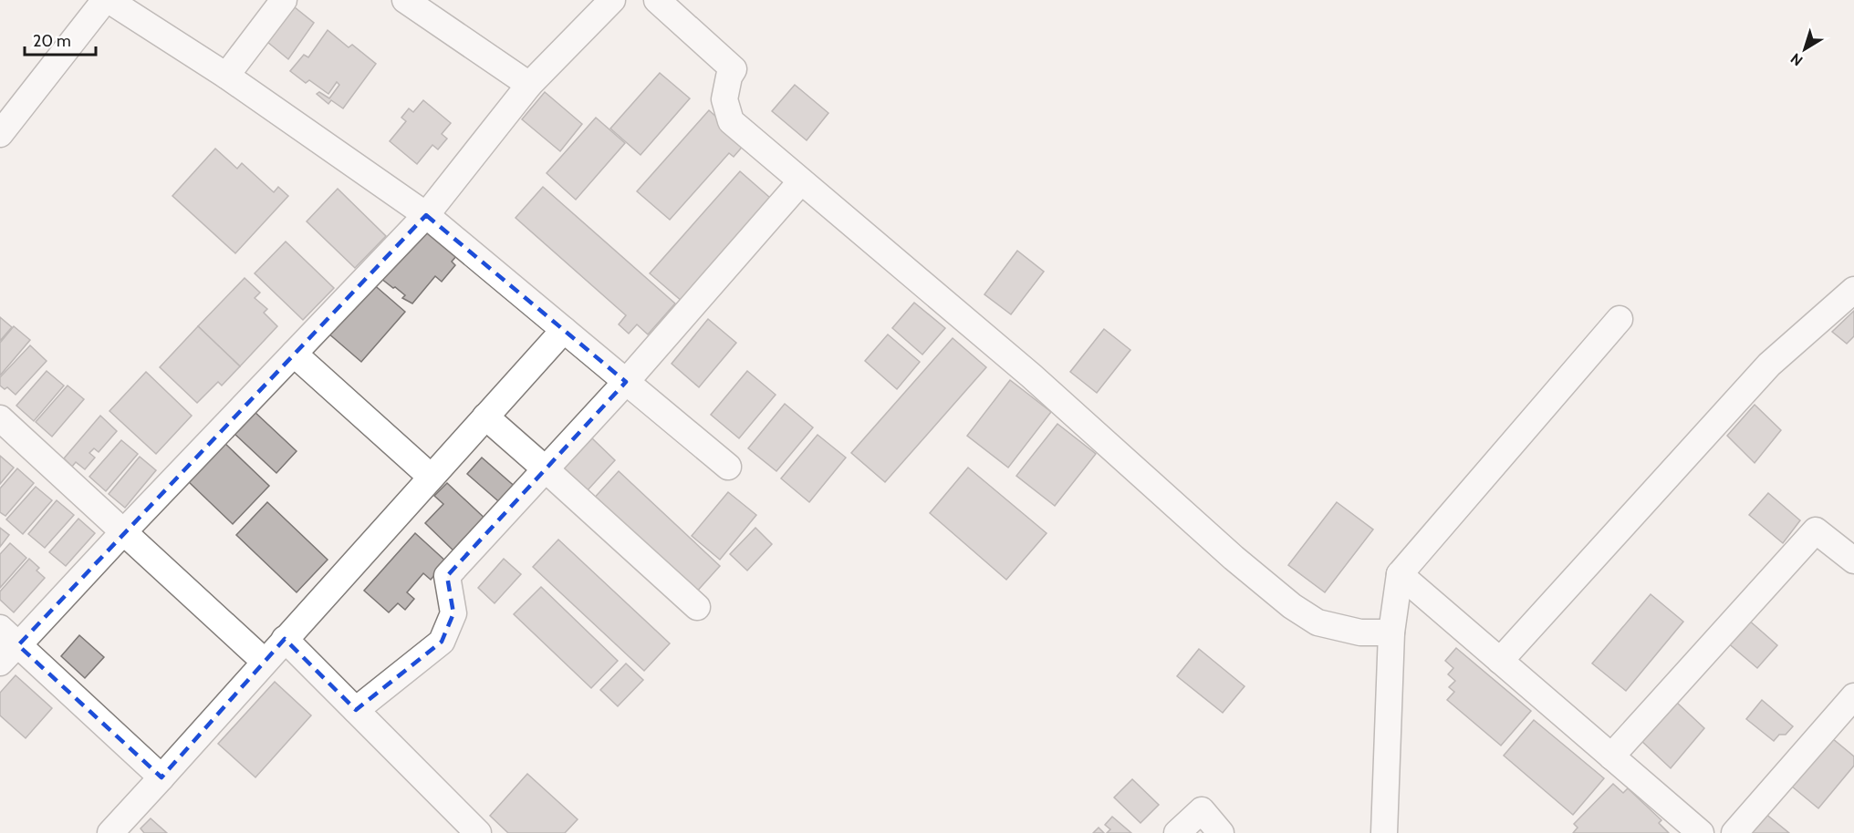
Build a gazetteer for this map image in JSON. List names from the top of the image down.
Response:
{
  "scale_bar": "20 m",
  "north": "bottom left"
}
